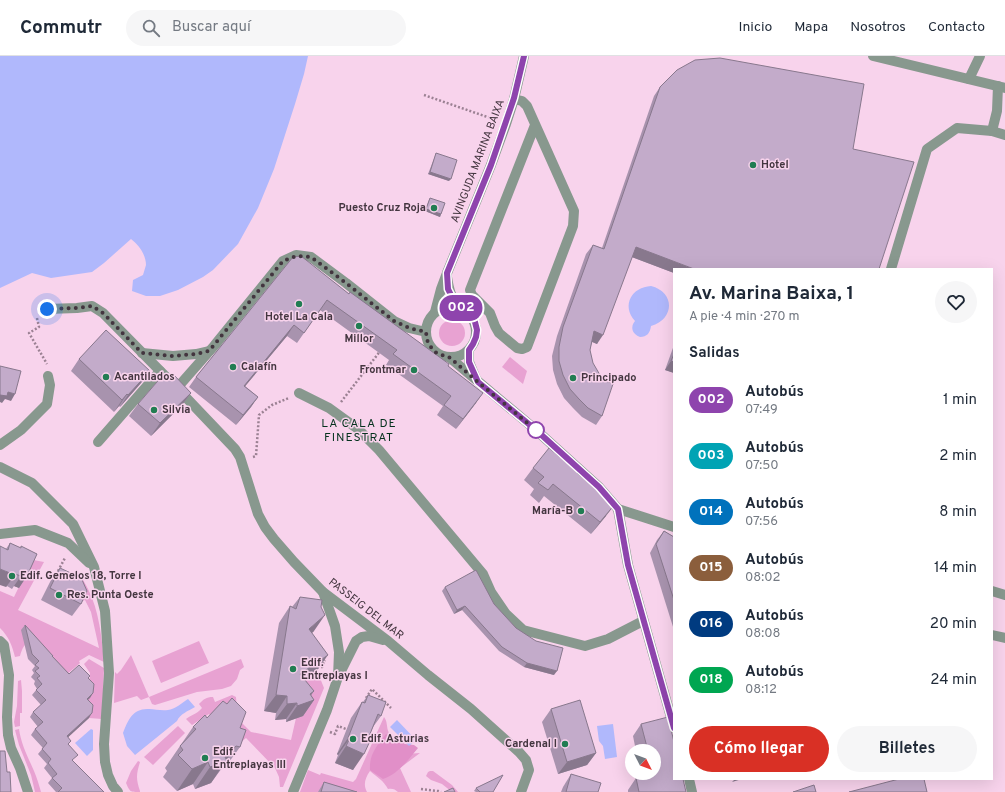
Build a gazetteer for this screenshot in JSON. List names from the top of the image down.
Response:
{
  "streets": {
    "street": ["AVINGUDA MARINA BAIXA", "PASSEIG DEL MAR"]
  },
  "districts": ["LA CALA DE FINESTRAT"],
  "places": [
    "Hotel",
    "Puesto Cruz Roja",
    "Hotel La Cala",
    "Millor",
    "Calafín",
    "Frontmar",
    "Acantilados",
    "Principado",
    "Silvia",
    "María-B",
    "Edif. Gemelos 18, Torre I",
    "Res. Punta Oeste",
    "Edif. Entreplayas I",
    "Edif. Asturias",
    "Cardenal I",
    "Edif. Entreplayas III"
  ],
  "lines": ["bus line 002"],
  "north": "bottom right",
  "page": {
    "header": "Commutr",
    "search": "Buscar aquí",
    "nav": [
      "Inicio",
      "Mapa",
      "Nosotros",
      "Contacto"
    ],
    "on_map": "002",
    "heading": [
      ["Av. Marina Baixa, 1", "A pie · 4 min · 270 m"],
      "Salidas"
    ],
    "list": [
      {
        "mark": "002",
        "name": "Autobús",
        "note": "07:49",
        "value": "1 min"
      },
      {
        "mark": "003",
        "name": "Autobús",
        "note": "07:50",
        "value": "2 min"
      },
      {
        "mark": "014",
        "name": "Autobús",
        "note": "07:56",
        "value": "8 min"
      },
      {
        "mark": "015",
        "name": "Autobús",
        "note": "08:02",
        "value": "14 min"
      },
      {
        "mark": "016",
        "name": "Autobús",
        "note": "08:08",
        "value": "20 min"
      },
      {
        "mark": "018",
        "name": "Autobús",
        "note": "08:12",
        "value": "24 min"
      }
    ],
    "buttons": ["Cómo llegar", "Billetes"]
  }
}
